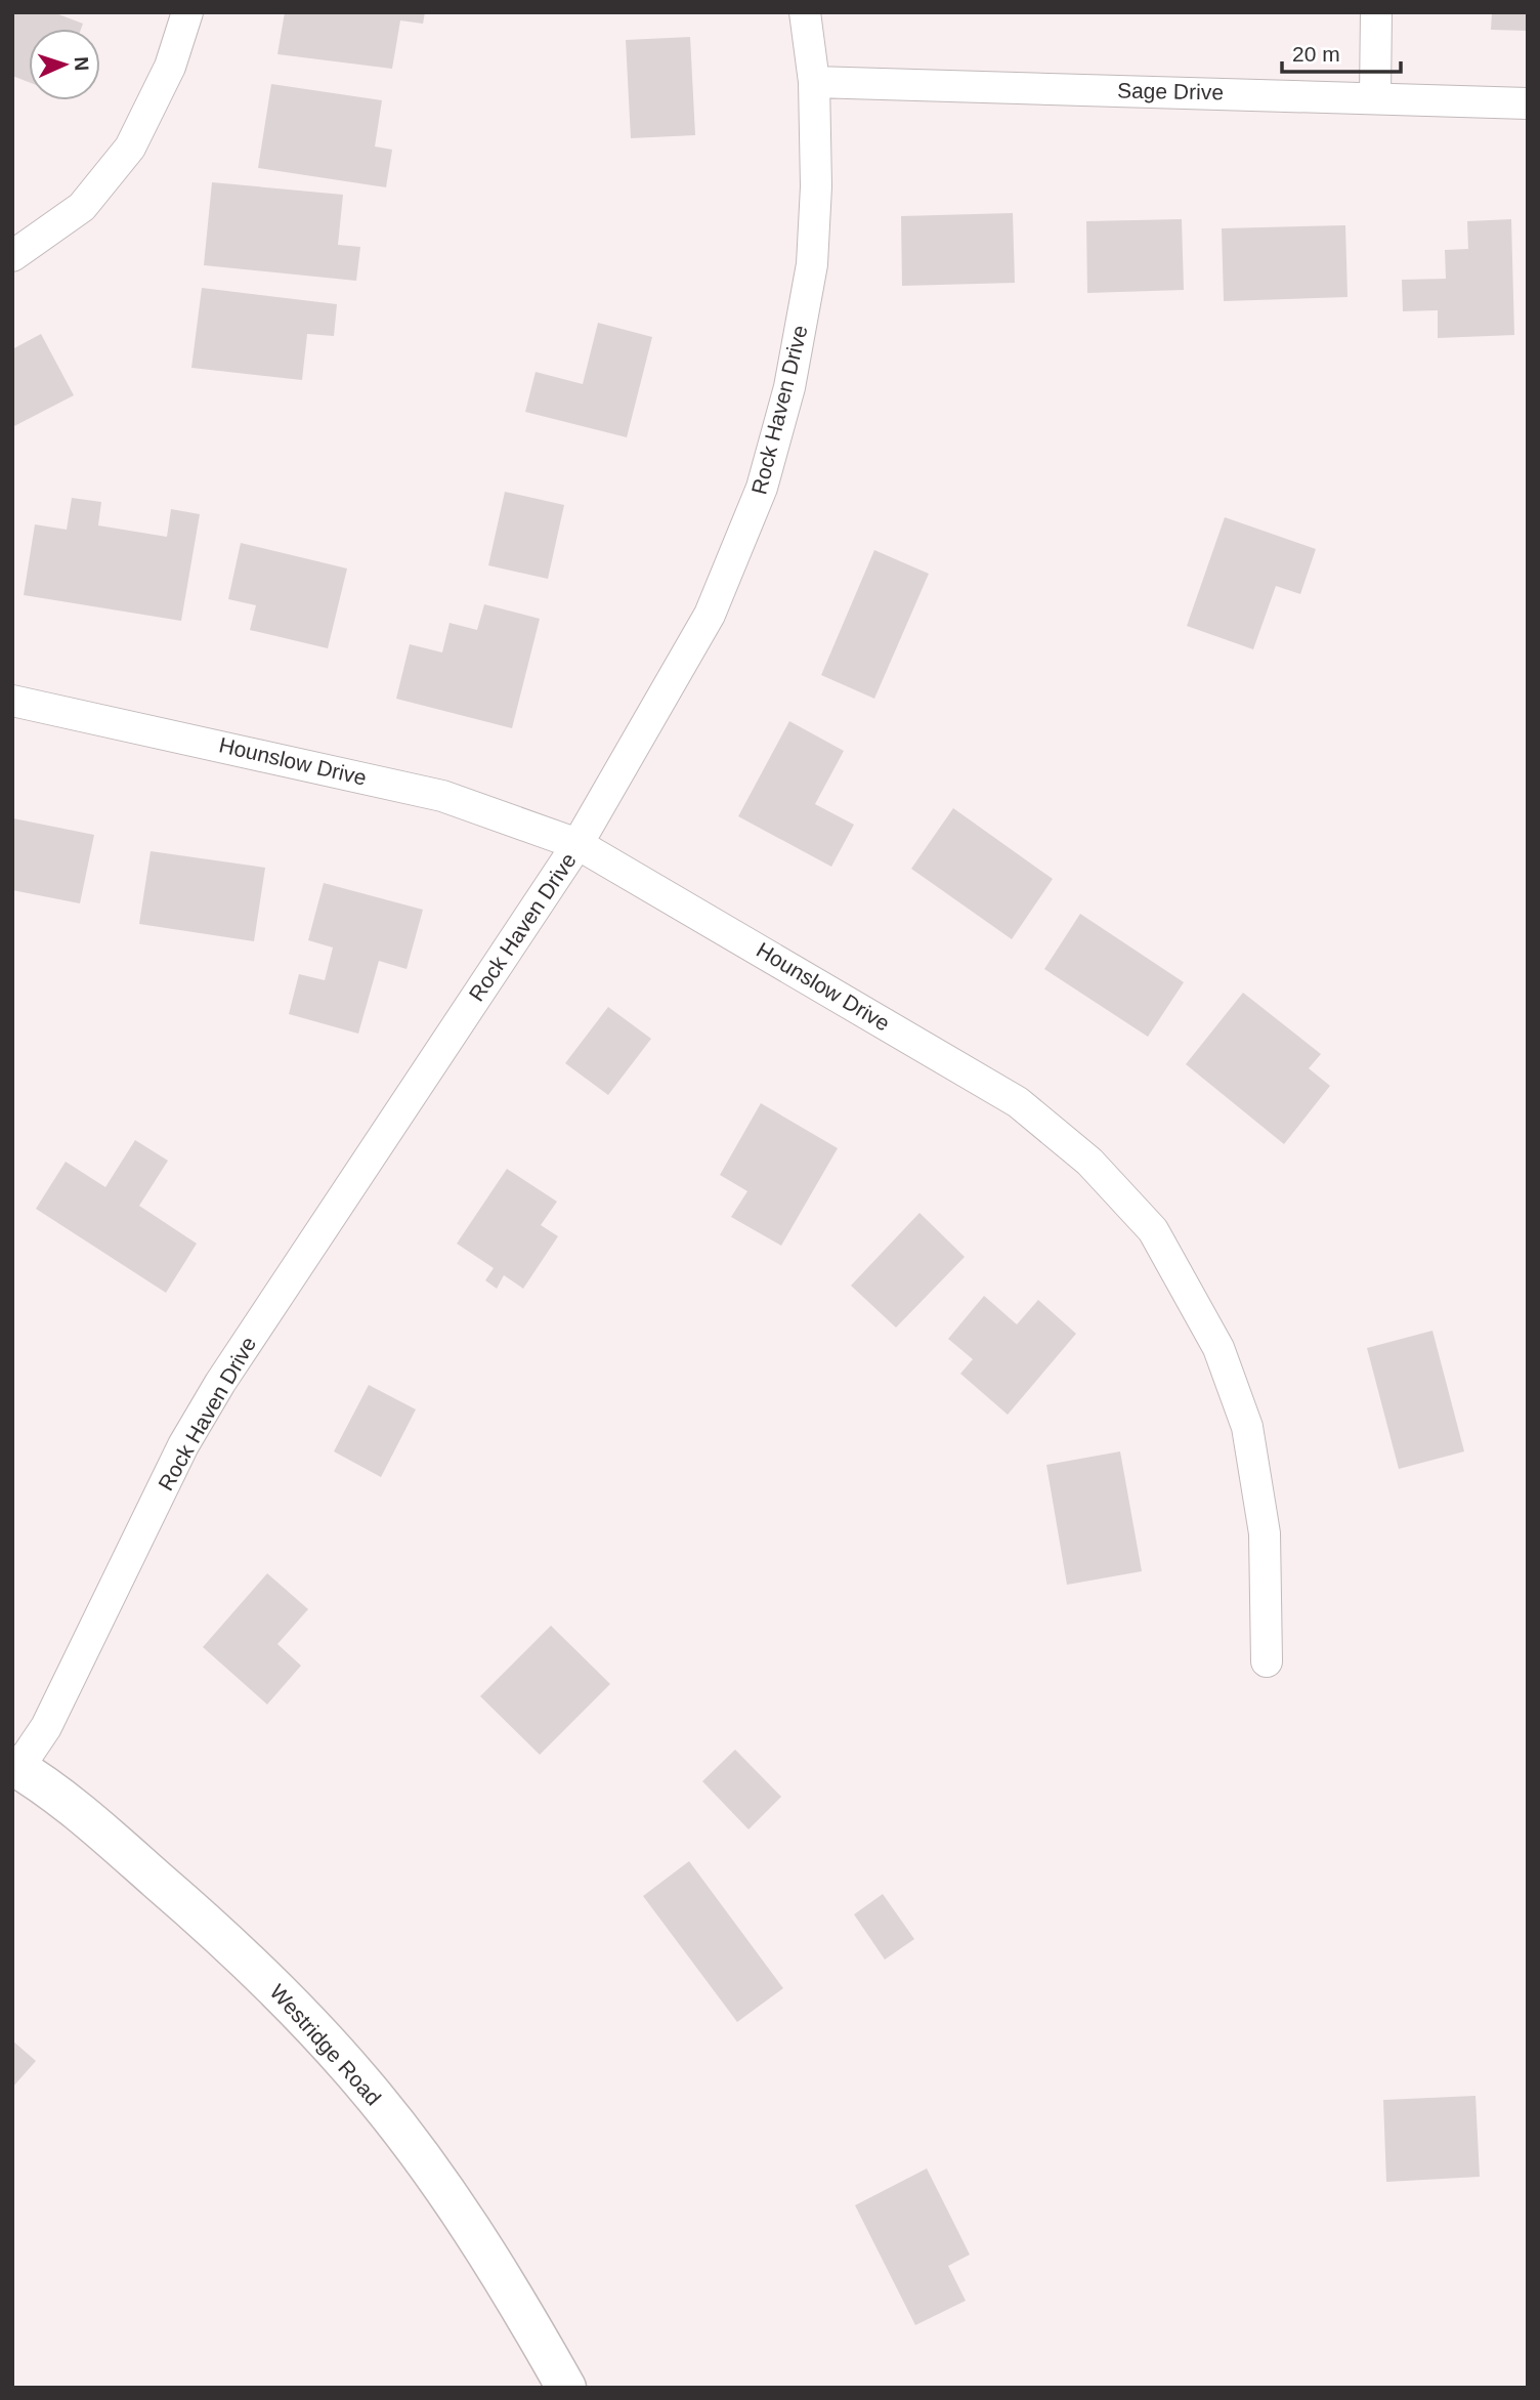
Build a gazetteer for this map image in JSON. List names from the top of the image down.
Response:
{
  "streets": {
    "main road": ["Westridge Road"],
    "street": ["Sage Drive", "Rock Haven Drive", "Hounslow Drive"]
  },
  "crossings": [
    ["Sage Drive", "Rock Haven Drive"],
    ["Rock Haven Drive", "Hounslow Drive"],
    ["Rock Haven Drive", "Westridge Road"]
  ],
  "scale_bar": "20 m",
  "north": "right"
}
